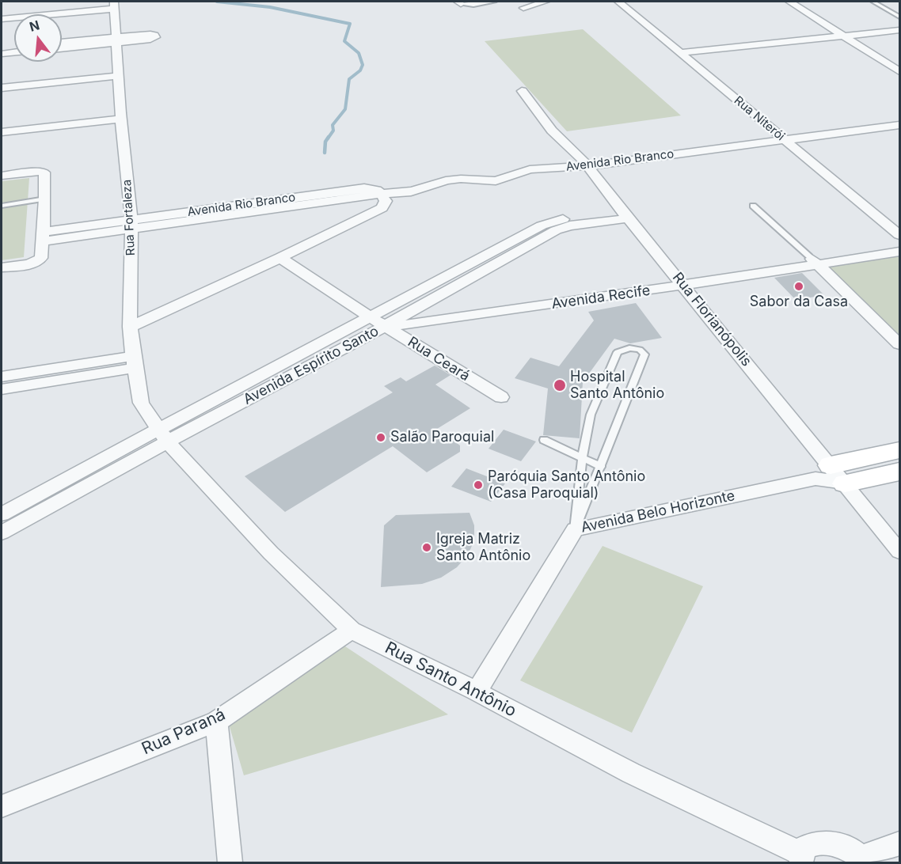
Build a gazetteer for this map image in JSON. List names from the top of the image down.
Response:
{
  "streets": {
    "street": [
      "Rua Niterói",
      "Avenida Rio Branco",
      "Rua Fortaleza",
      "Avenida Recife",
      "Rua Florianópolis",
      "Rua Ceará",
      "Avenida Espírito Santo",
      "Avenida Belo Horizonte",
      "Rua Santo Antônio",
      "Rua Paraná"
    ]
  },
  "crossings": [
    ["Rua Niterói", "Avenida Rio Branco"],
    ["Avenida Rio Branco", "Rua Fortaleza"],
    ["Avenida Rio Branco", "Rua Florianópolis"],
    ["Rua Fortaleza", "Avenida Espírito Santo"],
    ["Rua Fortaleza", "Rua Santo Antônio"],
    ["Avenida Recife", "Rua Florianópolis"],
    ["Avenida Recife", "Rua Ceará"],
    ["Avenida Recife", "Avenida Espírito Santo"],
    ["Rua Florianópolis", "Avenida Espírito Santo"],
    ["Rua Florianópolis", "Avenida Belo Horizonte"],
    ["Rua Ceará", "Avenida Espírito Santo"],
    ["Avenida Espírito Santo", "Rua Santo Antônio"],
    ["Avenida Belo Horizonte", "Rua Santo Antônio"],
    ["Rua Santo Antônio", "Rua Paraná"]
  ],
  "places": [
    "Sabor da Casa",
    "Hospital Santo Antônio",
    "Salão Paroquial",
    "Paróquia Santo Antônio (Casa Paroquial)",
    "Igreja Matriz Santo Antônio"
  ],
  "north": "top"
}
